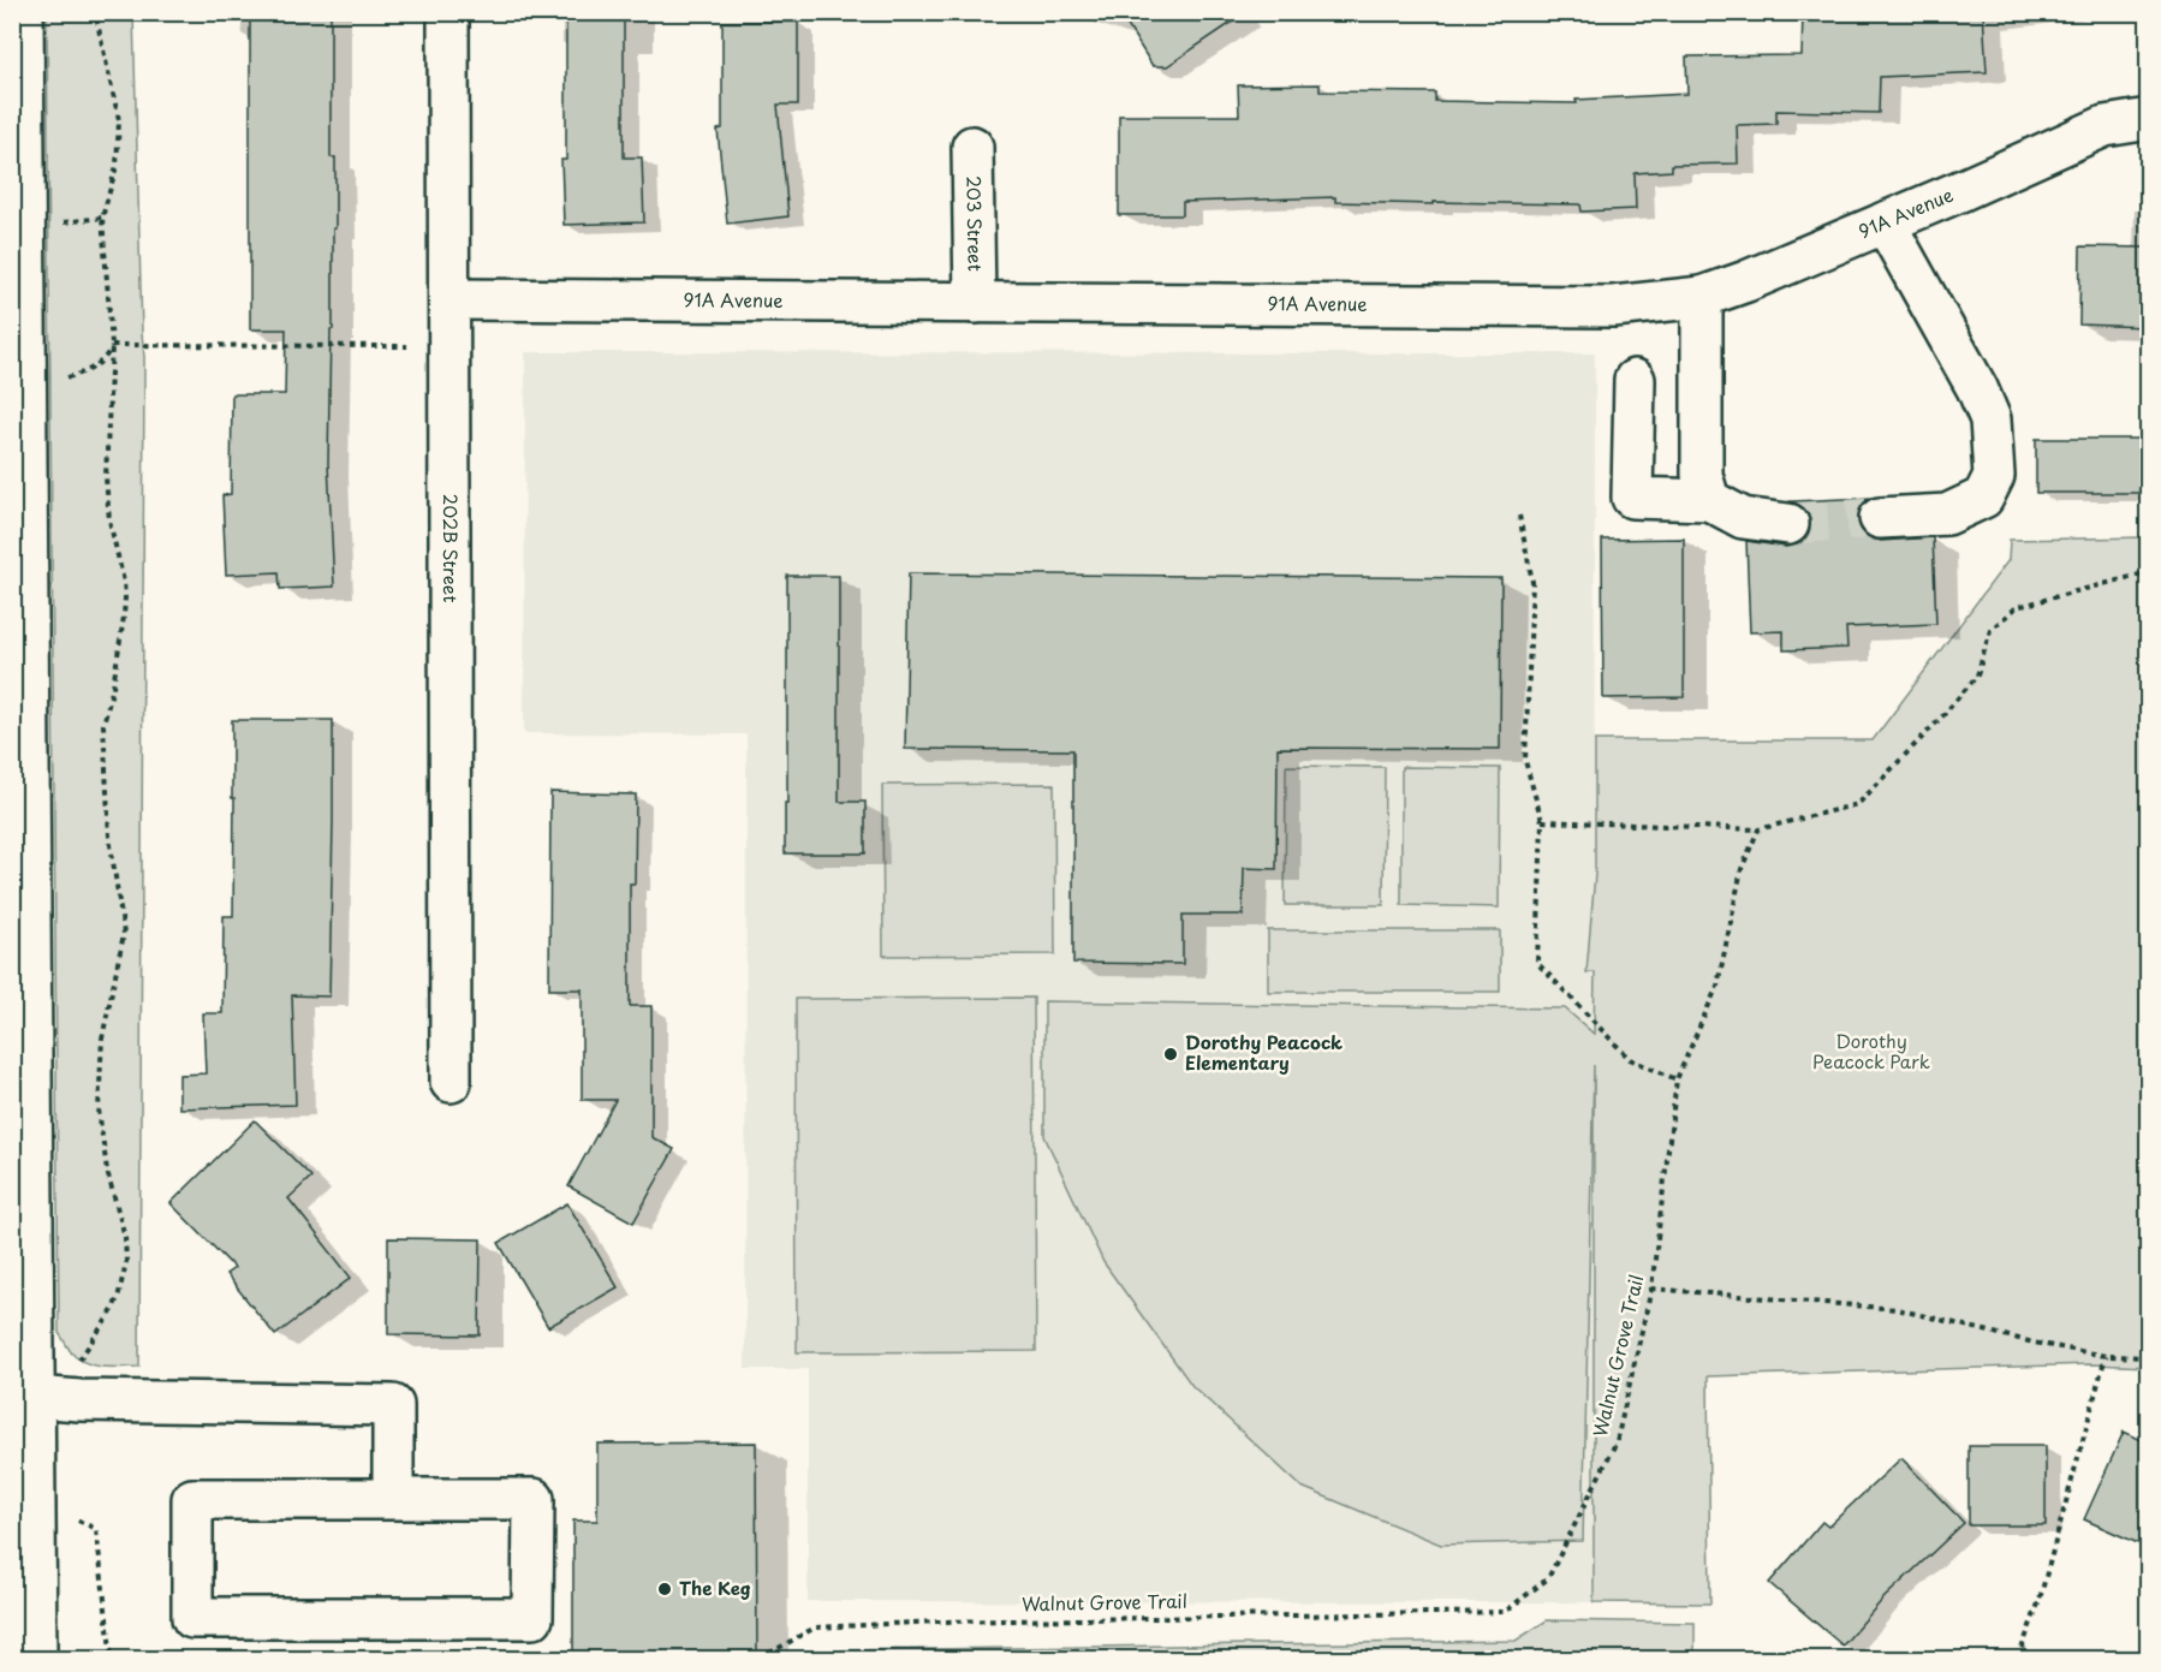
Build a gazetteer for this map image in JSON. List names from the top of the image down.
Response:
{
  "streets": {
    "street": ["91A Avenue", "203 Street", "202B Street"],
    "path": ["Walnut Grove Trail"]
  },
  "crossings": [
    ["91A Avenue", "203 Street"],
    ["91A Avenue", "202B Street"]
  ],
  "parks": ["Dorothy Peacock Park"],
  "places": ["Dorothy Peacock Elementary", "The Keg"]
}
